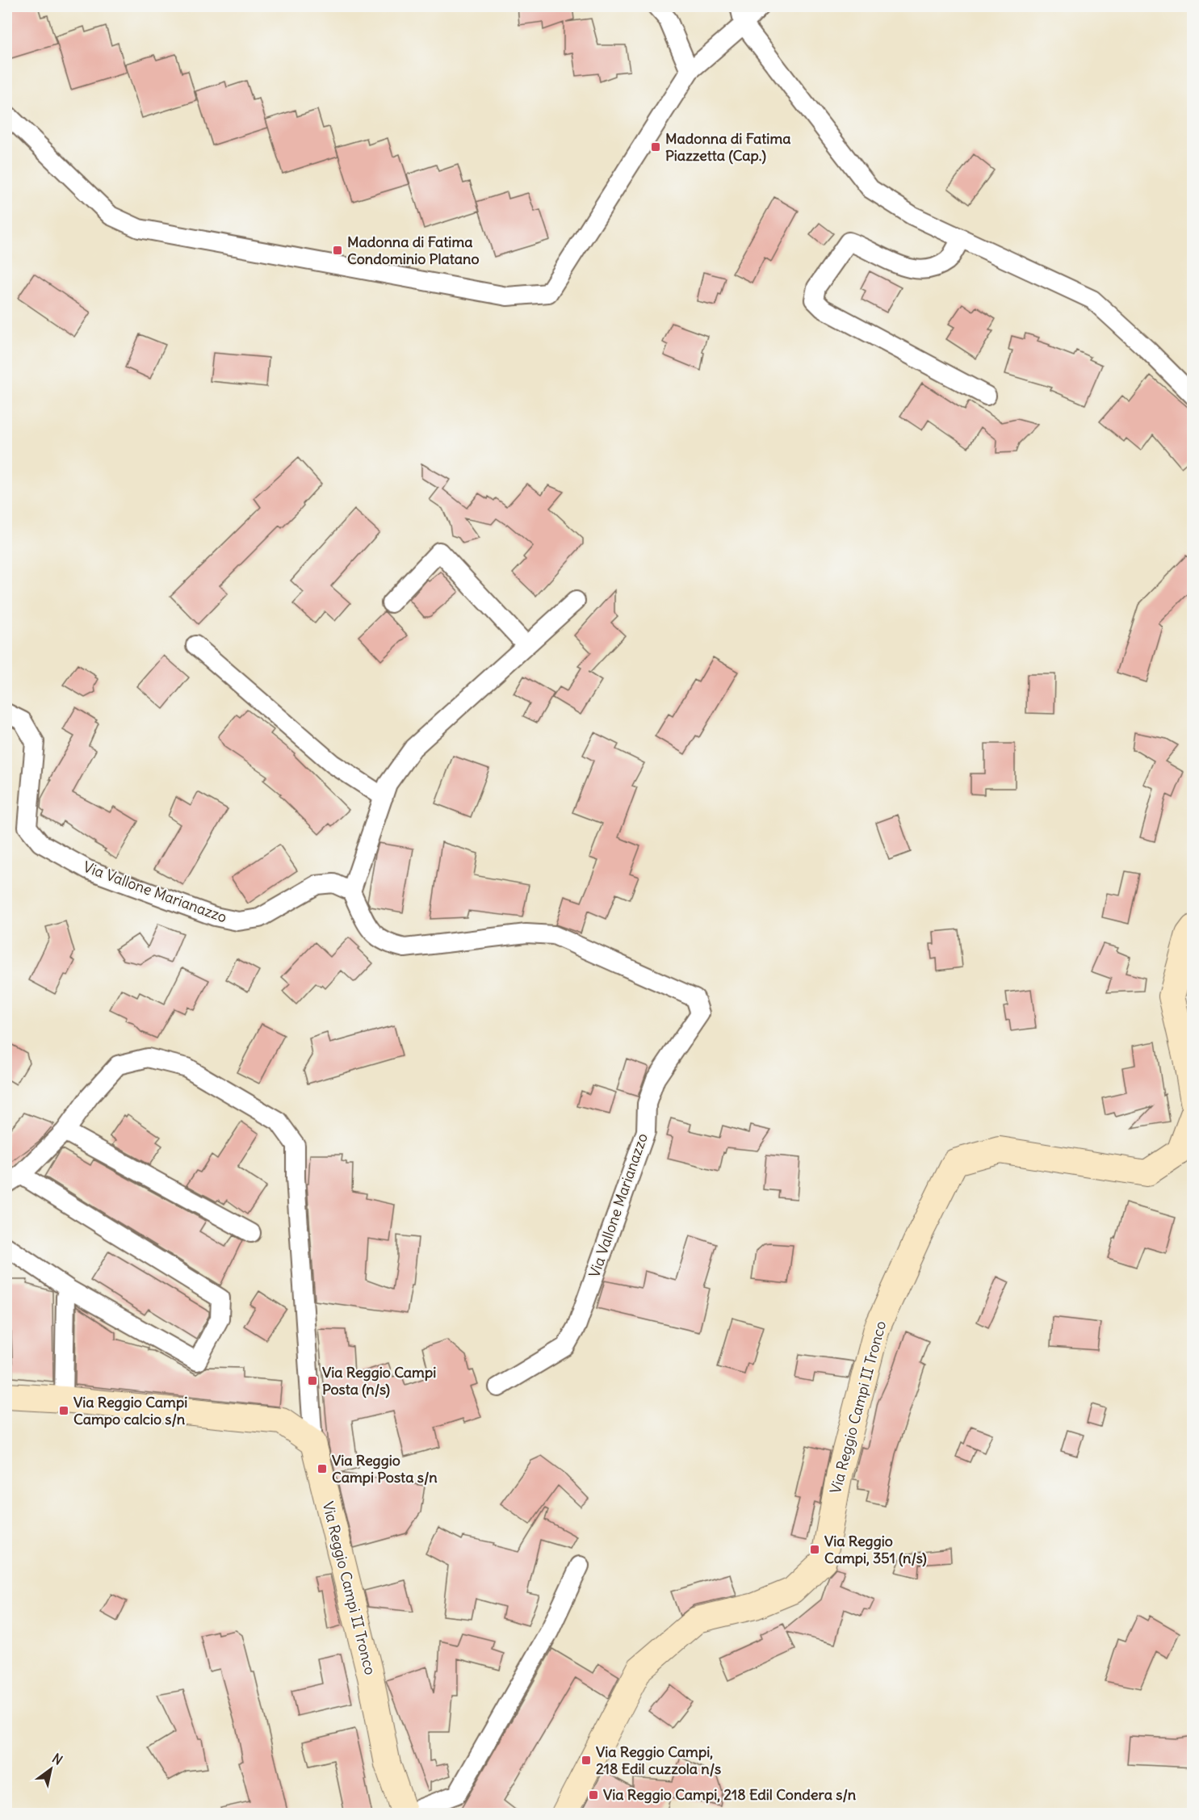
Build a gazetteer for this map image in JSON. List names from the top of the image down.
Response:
{
  "streets": {
    "main road": ["Via Reggio Campi II Tronco"],
    "street": ["Via Vallone Marianazzo"]
  },
  "places": {
    "transit": [
      "Madonna di Fatima Piazzetta (Cap.)",
      "Madonna di Fatima Condominio Platano",
      "Via Reggio Campi Posta (n/s)",
      "Via Reggio Campi Campo calcio s/n",
      "Via Reggio Campi Posta s/n",
      "Via Reggio Campi, 351 (n/s)",
      "Via Reggio Campi, 218 Edil cuzzola n/s",
      "Via Reggio Campi, 218 Edil Condera s/n"
    ]
  },
  "north": "top right"
}
